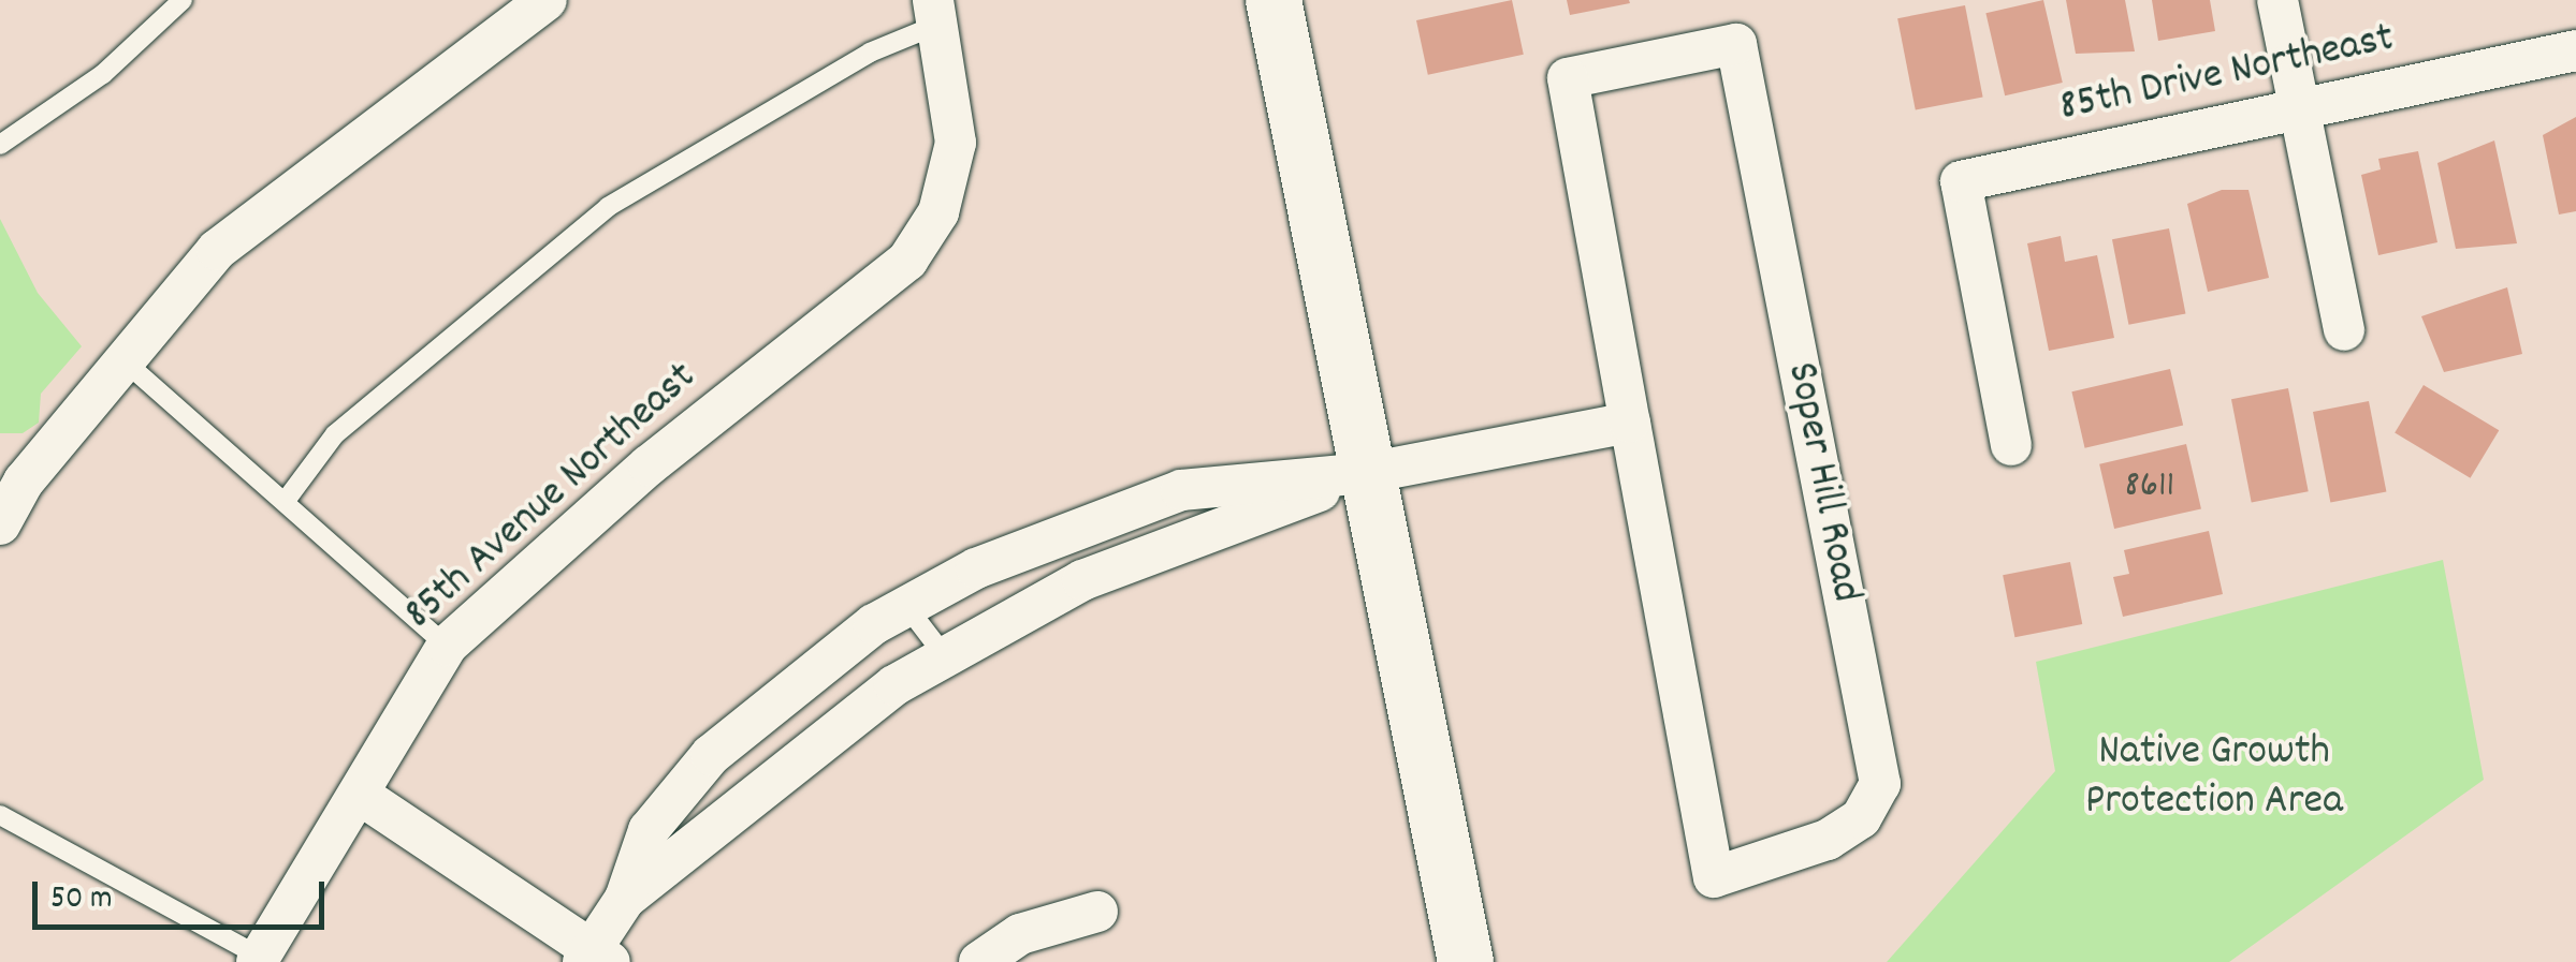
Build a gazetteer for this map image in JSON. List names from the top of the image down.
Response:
{
  "streets": {
    "street": ["85th Drive Northeast", "Soper Hill Road", "85th Avenue Northeast"]
  },
  "parks": ["Native Growth Protection Area"],
  "house_numbers": ["8611"],
  "scale_bar": "50 m"
}
